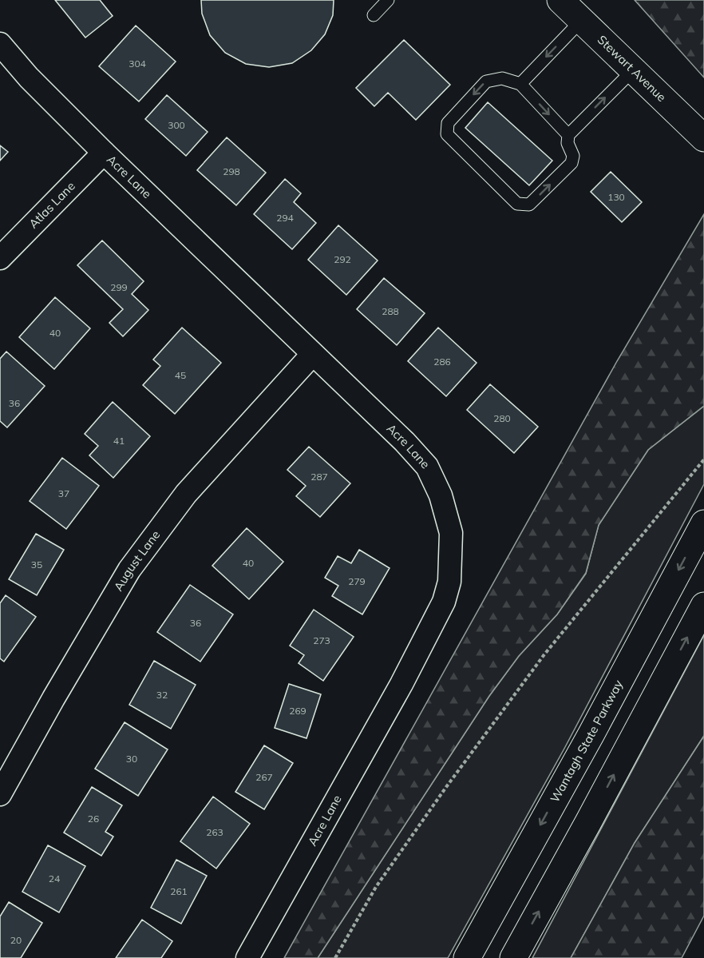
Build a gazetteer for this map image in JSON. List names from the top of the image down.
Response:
{
  "streets": {
    "main road": ["Stewart Avenue", "Wantagh State Parkway"],
    "street": ["Acre Lane", "Atlas Lane", "August Lane"]
  },
  "crossings": [
    ["Acre Lane", "Atlas Lane"],
    ["Acre Lane", "August Lane"]
  ],
  "house_numbers": [
    "304",
    "300",
    "298",
    "130",
    "294",
    "292",
    "299",
    "288",
    "40",
    "286",
    "45",
    "36",
    "280",
    "41",
    "287",
    "37",
    "40",
    "35",
    "279",
    "36",
    "273",
    "32",
    "269",
    "30",
    "267",
    "26",
    "263",
    "24",
    "261",
    "20"
  ]
}
